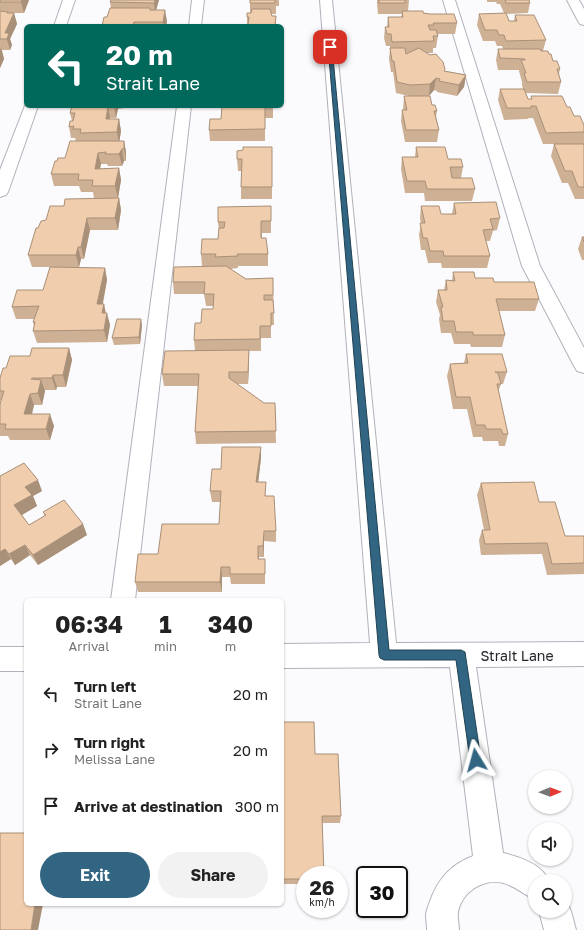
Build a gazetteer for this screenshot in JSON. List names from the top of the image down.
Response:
{
  "streets": {
    "street": ["Strait Lane"]
  },
  "north": "right",
  "page": {
    "turn": ["20 m", "Strait Lane"],
    "eta": [
      "06:34",
      "Arrival",
      "1",
      "min",
      "340",
      "m"
    ],
    "list": [
      {
        "name": "Turn left",
        "note": "Strait Lane",
        "value": "20 m"
      },
      {
        "name": "Turn right",
        "note": "Melissa Lane",
        "value": "20 m"
      },
      {
        "name": "Arrive at destination",
        "value": "300 m"
      }
    ],
    "buttons": ["Exit", "Share"],
    "speed": "26 km/h",
    "limit": "30"
  }
}
